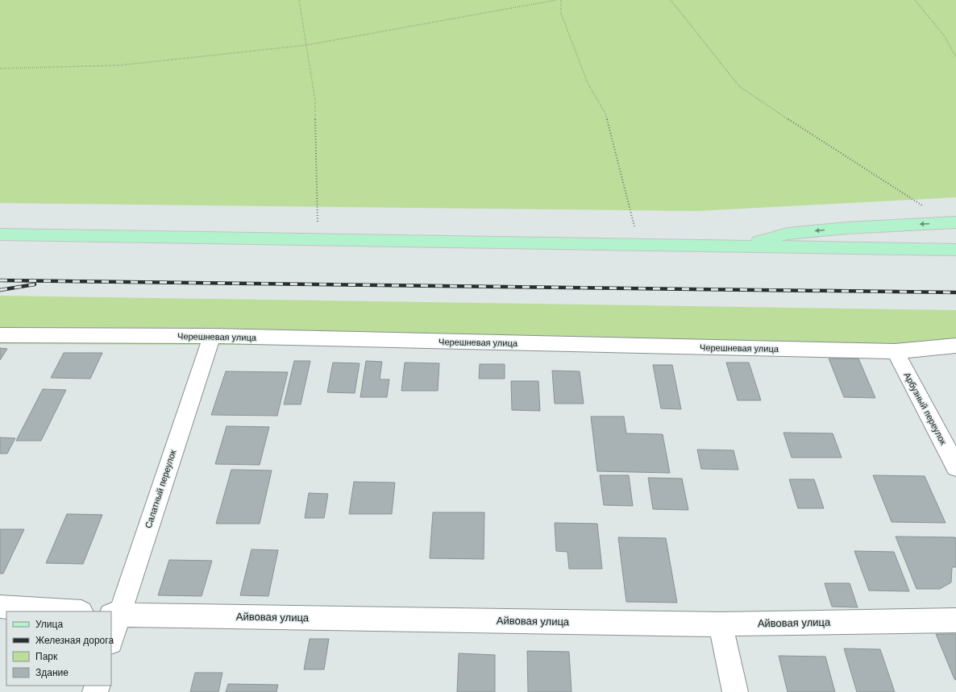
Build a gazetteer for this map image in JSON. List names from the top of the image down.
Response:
{
  "streets": {
    "street": [
      "Черешневая улица",
      "Арбузный переулок",
      "Салатный переулок",
      "Айвовая улица"
    ]
  },
  "crossings": [
    ["Черешневая улица", "Арбузный переулок"],
    ["Черешневая улица", "Салатный переулок"],
    ["Салатный переулок", "Айвовая улица"]
  ],
  "legend": [
    "Улица",
    "Железная дорога",
    "Парк",
    "Здание"
  ]
}
